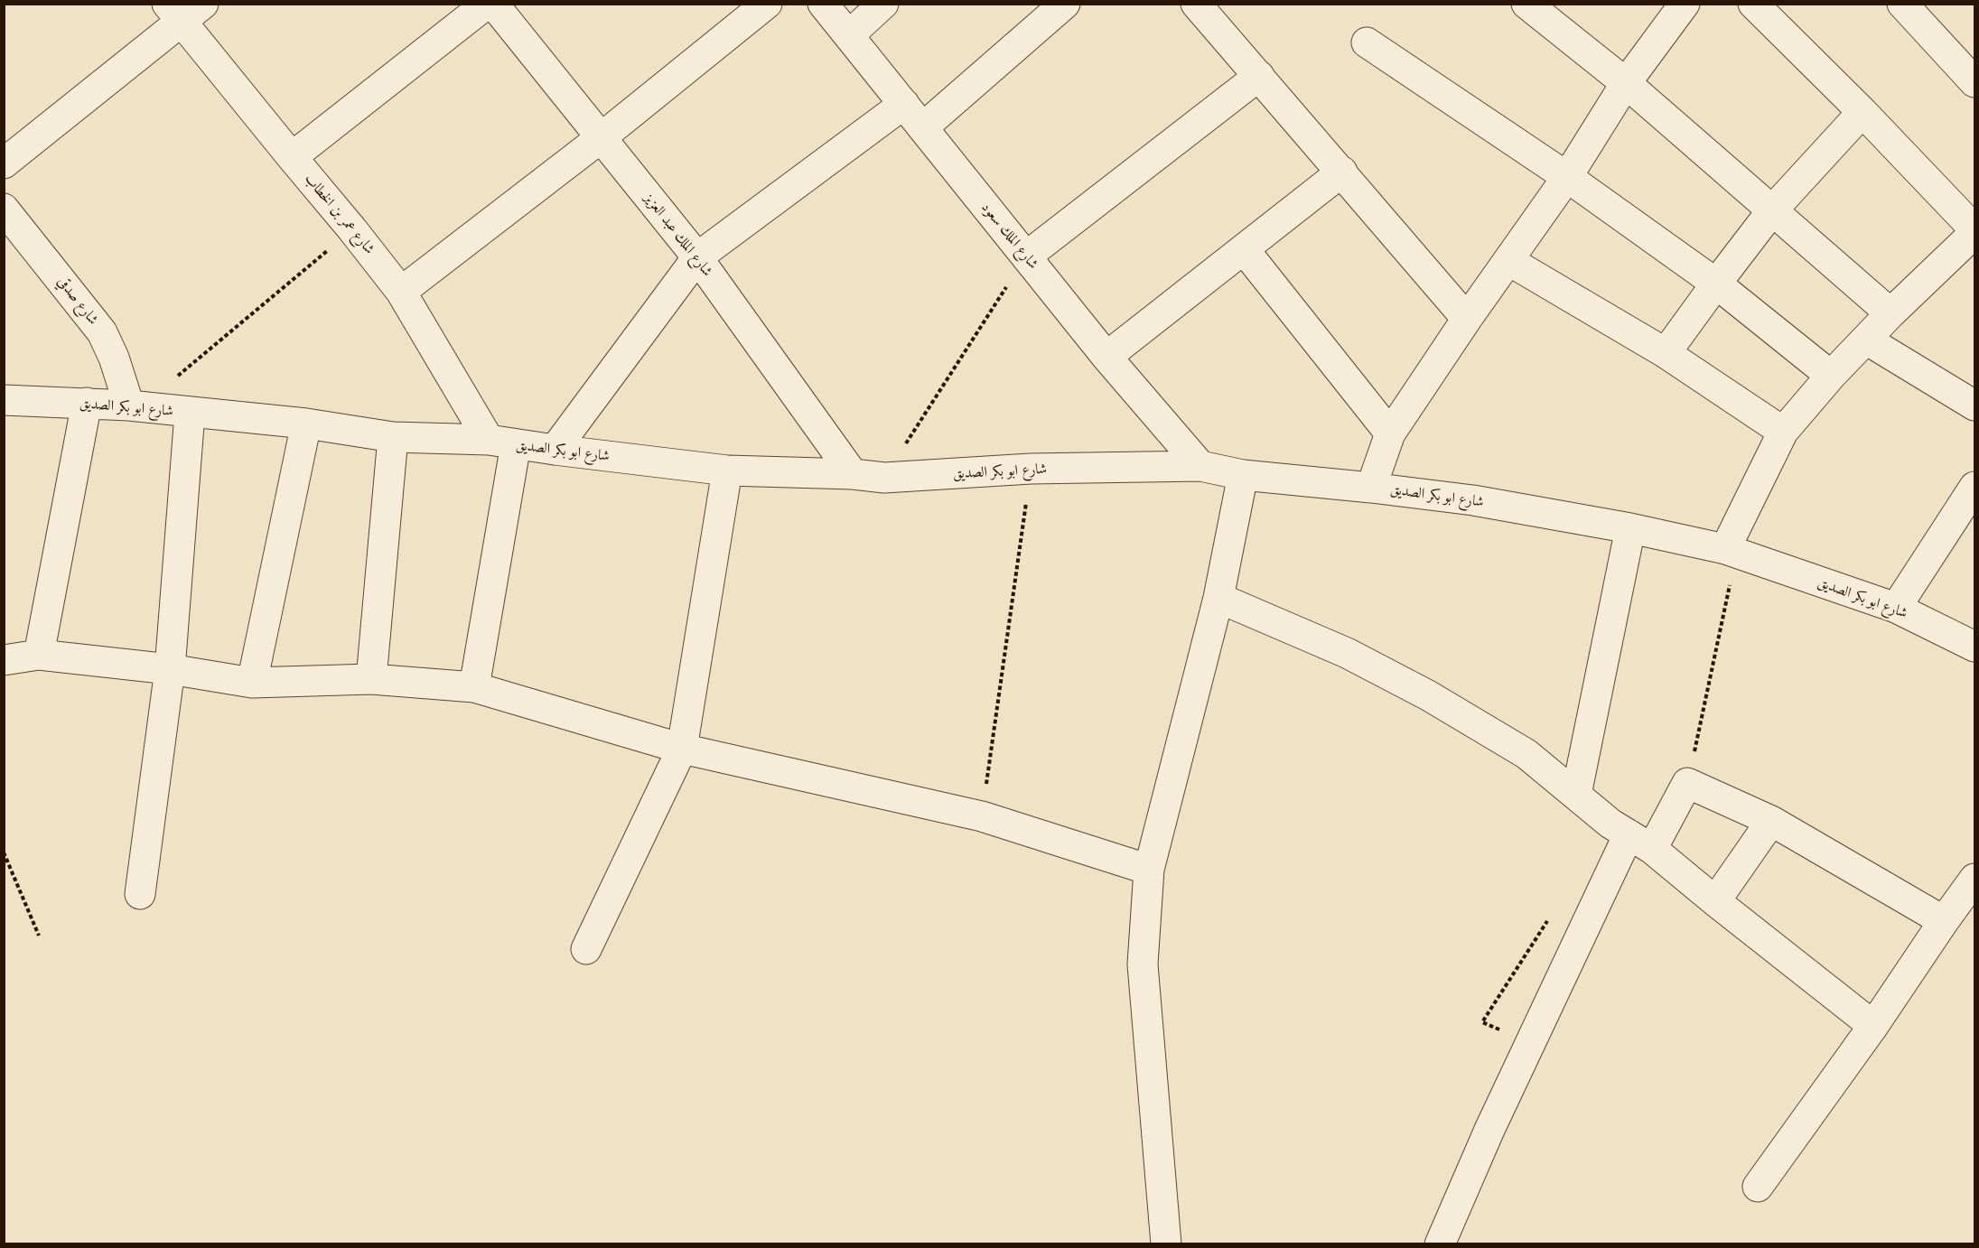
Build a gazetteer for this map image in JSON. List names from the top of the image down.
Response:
{
  "streets": {
    "street": [
      "شارع عمر بن الخطاب",
      "شارع الملك عبد العزيز",
      "شارع الملك سعود",
      "شارع صدقي",
      "شارع ابو بكر الصديق"
    ]
  },
  "crossings": [
    ["شارع عمر بن الخطاب", "شارع ابو بكر الصديق"],
    ["شارع الملك عبد العزيز", "شارع ابو بكر الصديق"],
    ["شارع الملك سعود", "شارع ابو بكر الصديق"],
    ["شارع صدقي", "شارع ابو بكر الصديق"]
  ]
}
